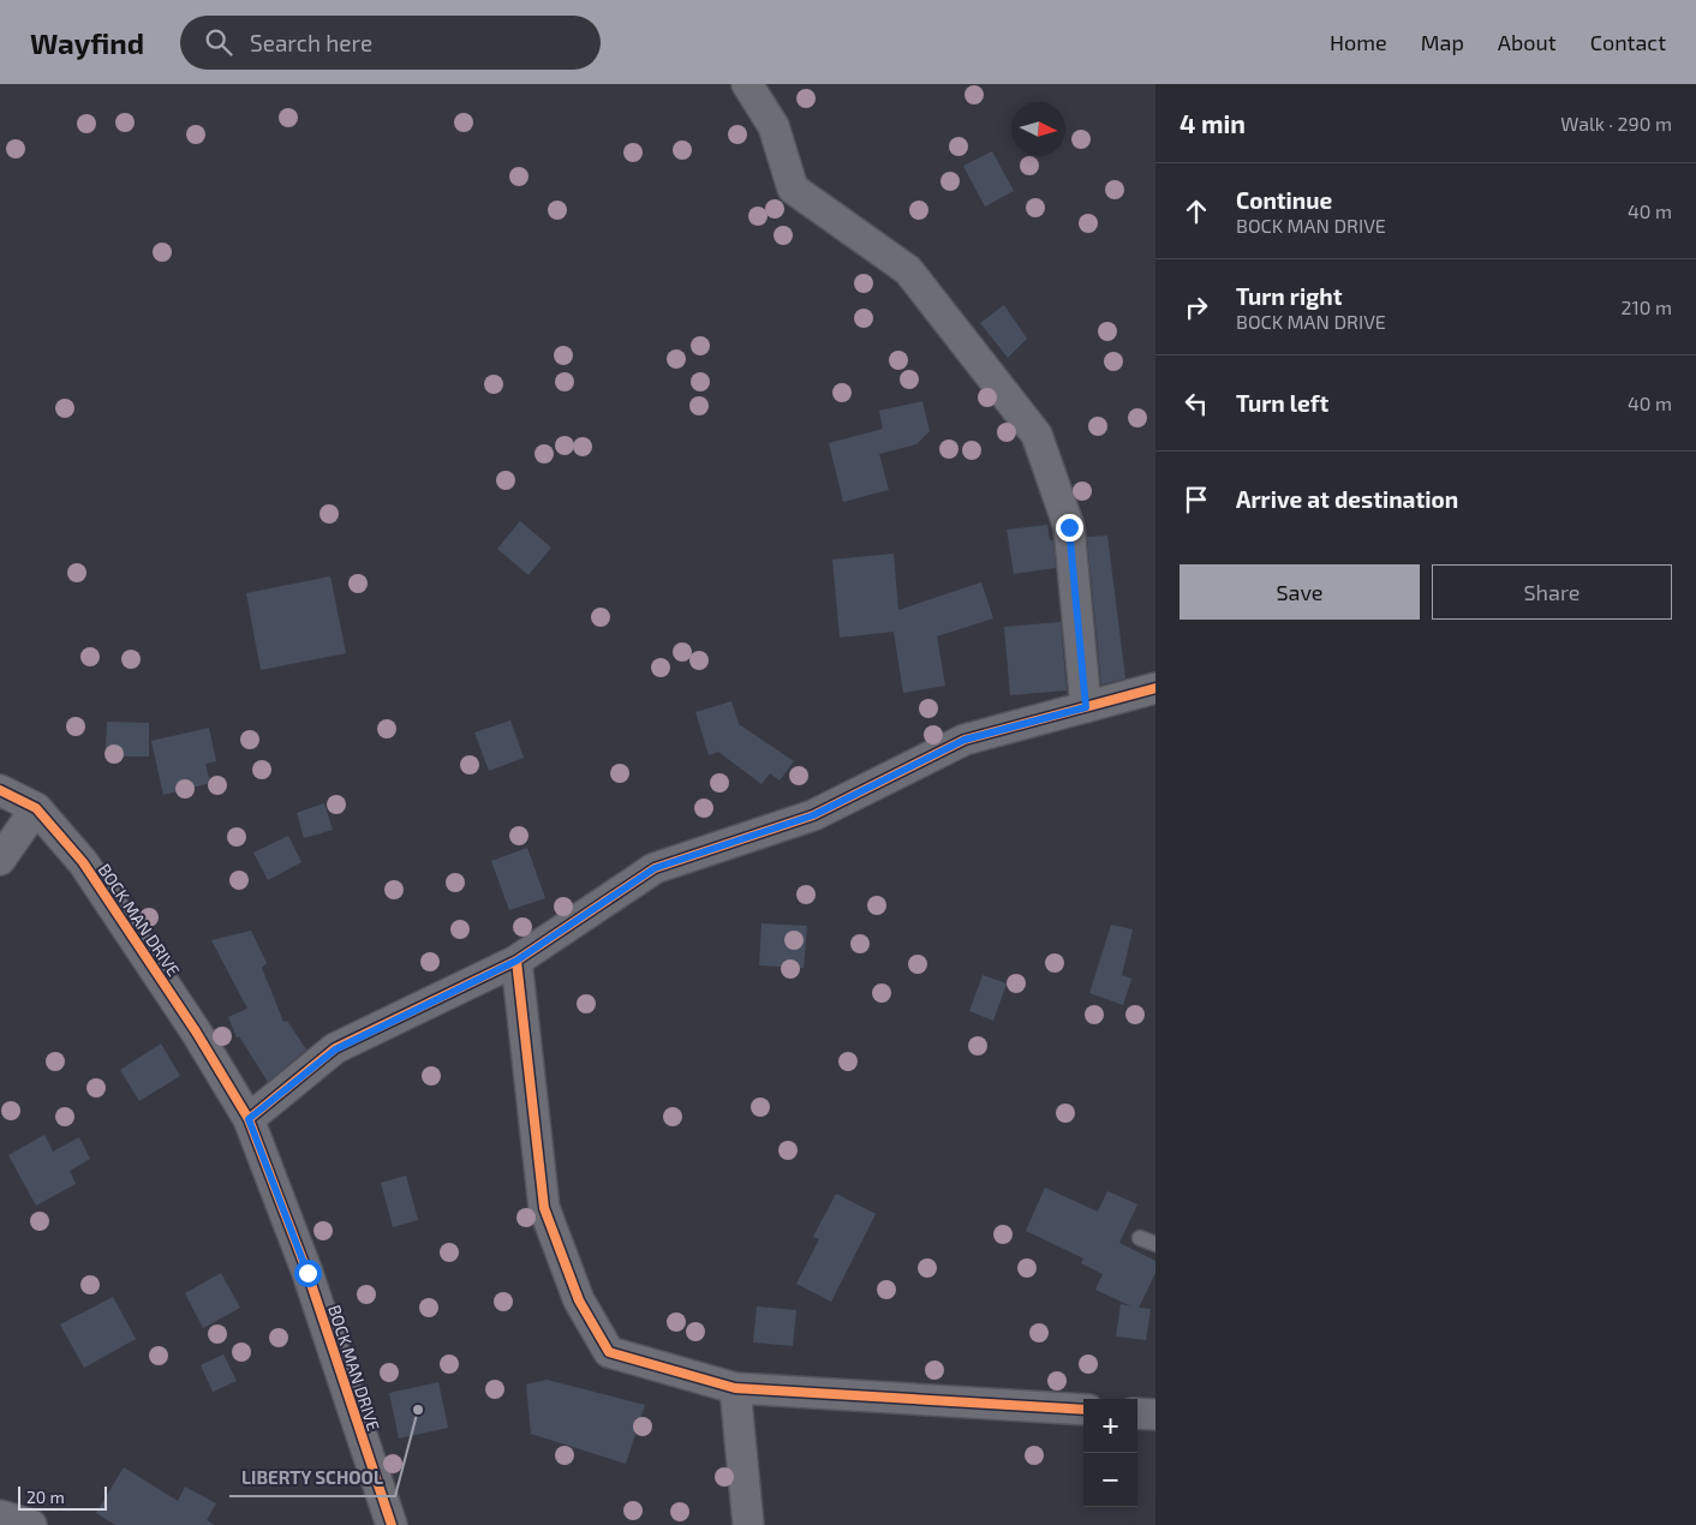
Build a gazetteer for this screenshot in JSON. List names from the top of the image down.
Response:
{
  "streets": {
    "street": ["BOCK MAN DRIVE"]
  },
  "places": ["LIBERTY SCHOOL"],
  "scale_bar": "20 m",
  "north": "right",
  "page": {
    "header": "Wayfind",
    "search": "Search here",
    "nav": [
      "Home",
      "Map",
      "About",
      "Contact"
    ],
    "heading": ["4 min", "Walk · 290 m"],
    "list": [
      ["Continue", "BOCK MAN DRIVE", "40 m"],
      ["Turn right", "BOCK MAN DRIVE", "210 m"],
      ["Turn left", "40 m"],
      "Arrive at destination"
    ],
    "buttons": ["Save", "Share"],
    "map_buttons": ["+", "−"],
    "scale": "20 m"
  }
}
